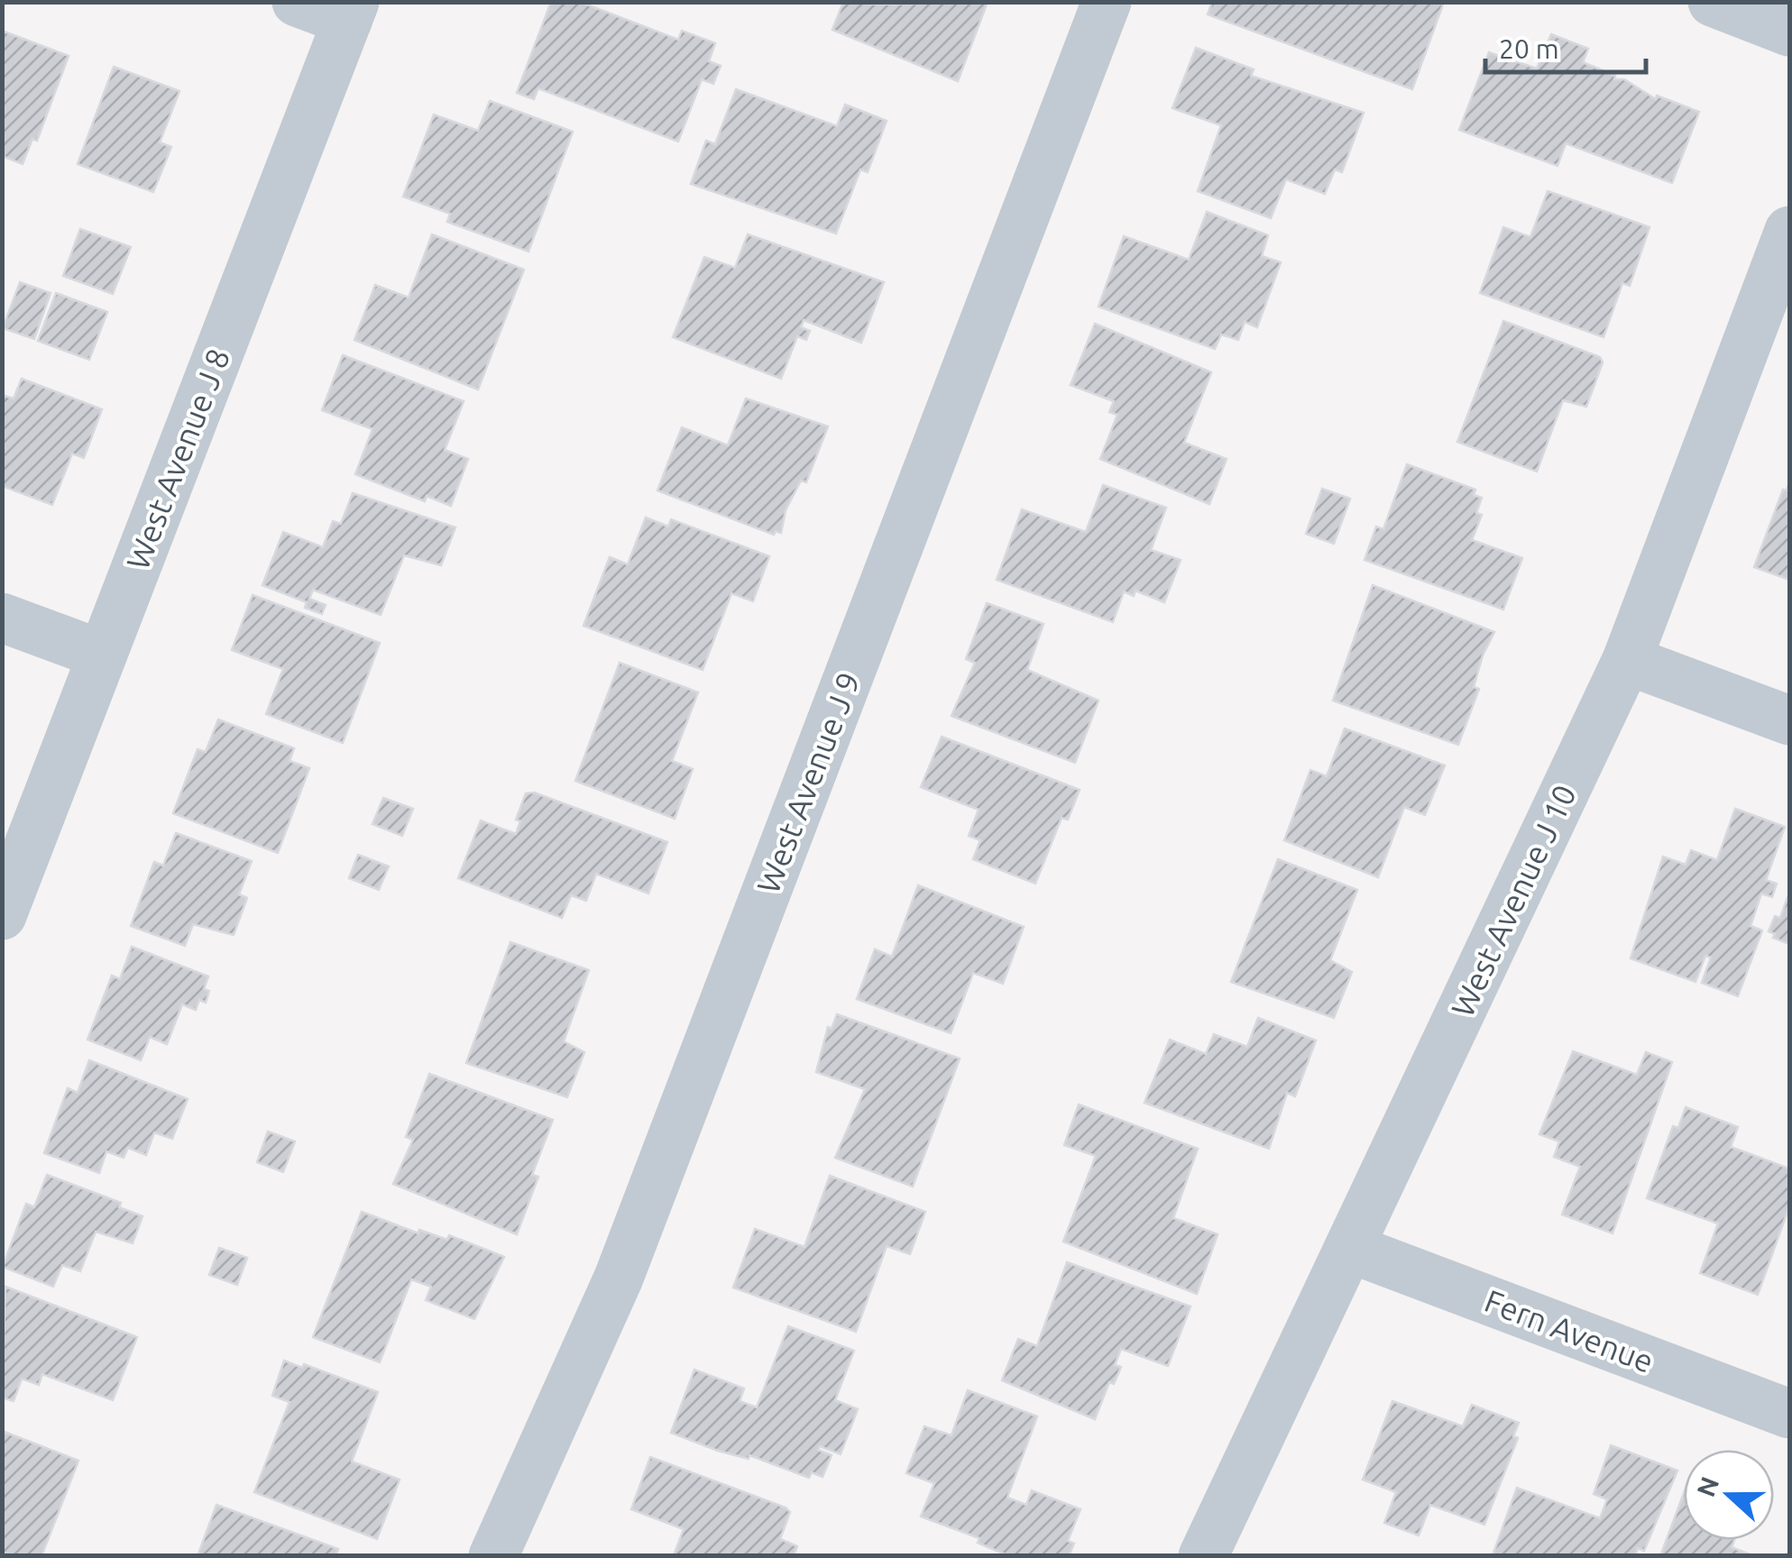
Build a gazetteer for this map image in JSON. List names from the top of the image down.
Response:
{
  "streets": {
    "street": [
      "West Avenue J 8",
      "West Avenue J 9",
      "West Avenue J 10",
      "Fern Avenue"
    ]
  },
  "crossings": [
    ["West Avenue J 10", "Fern Avenue"]
  ],
  "scale_bar": "20 m",
  "north": "left"
}
